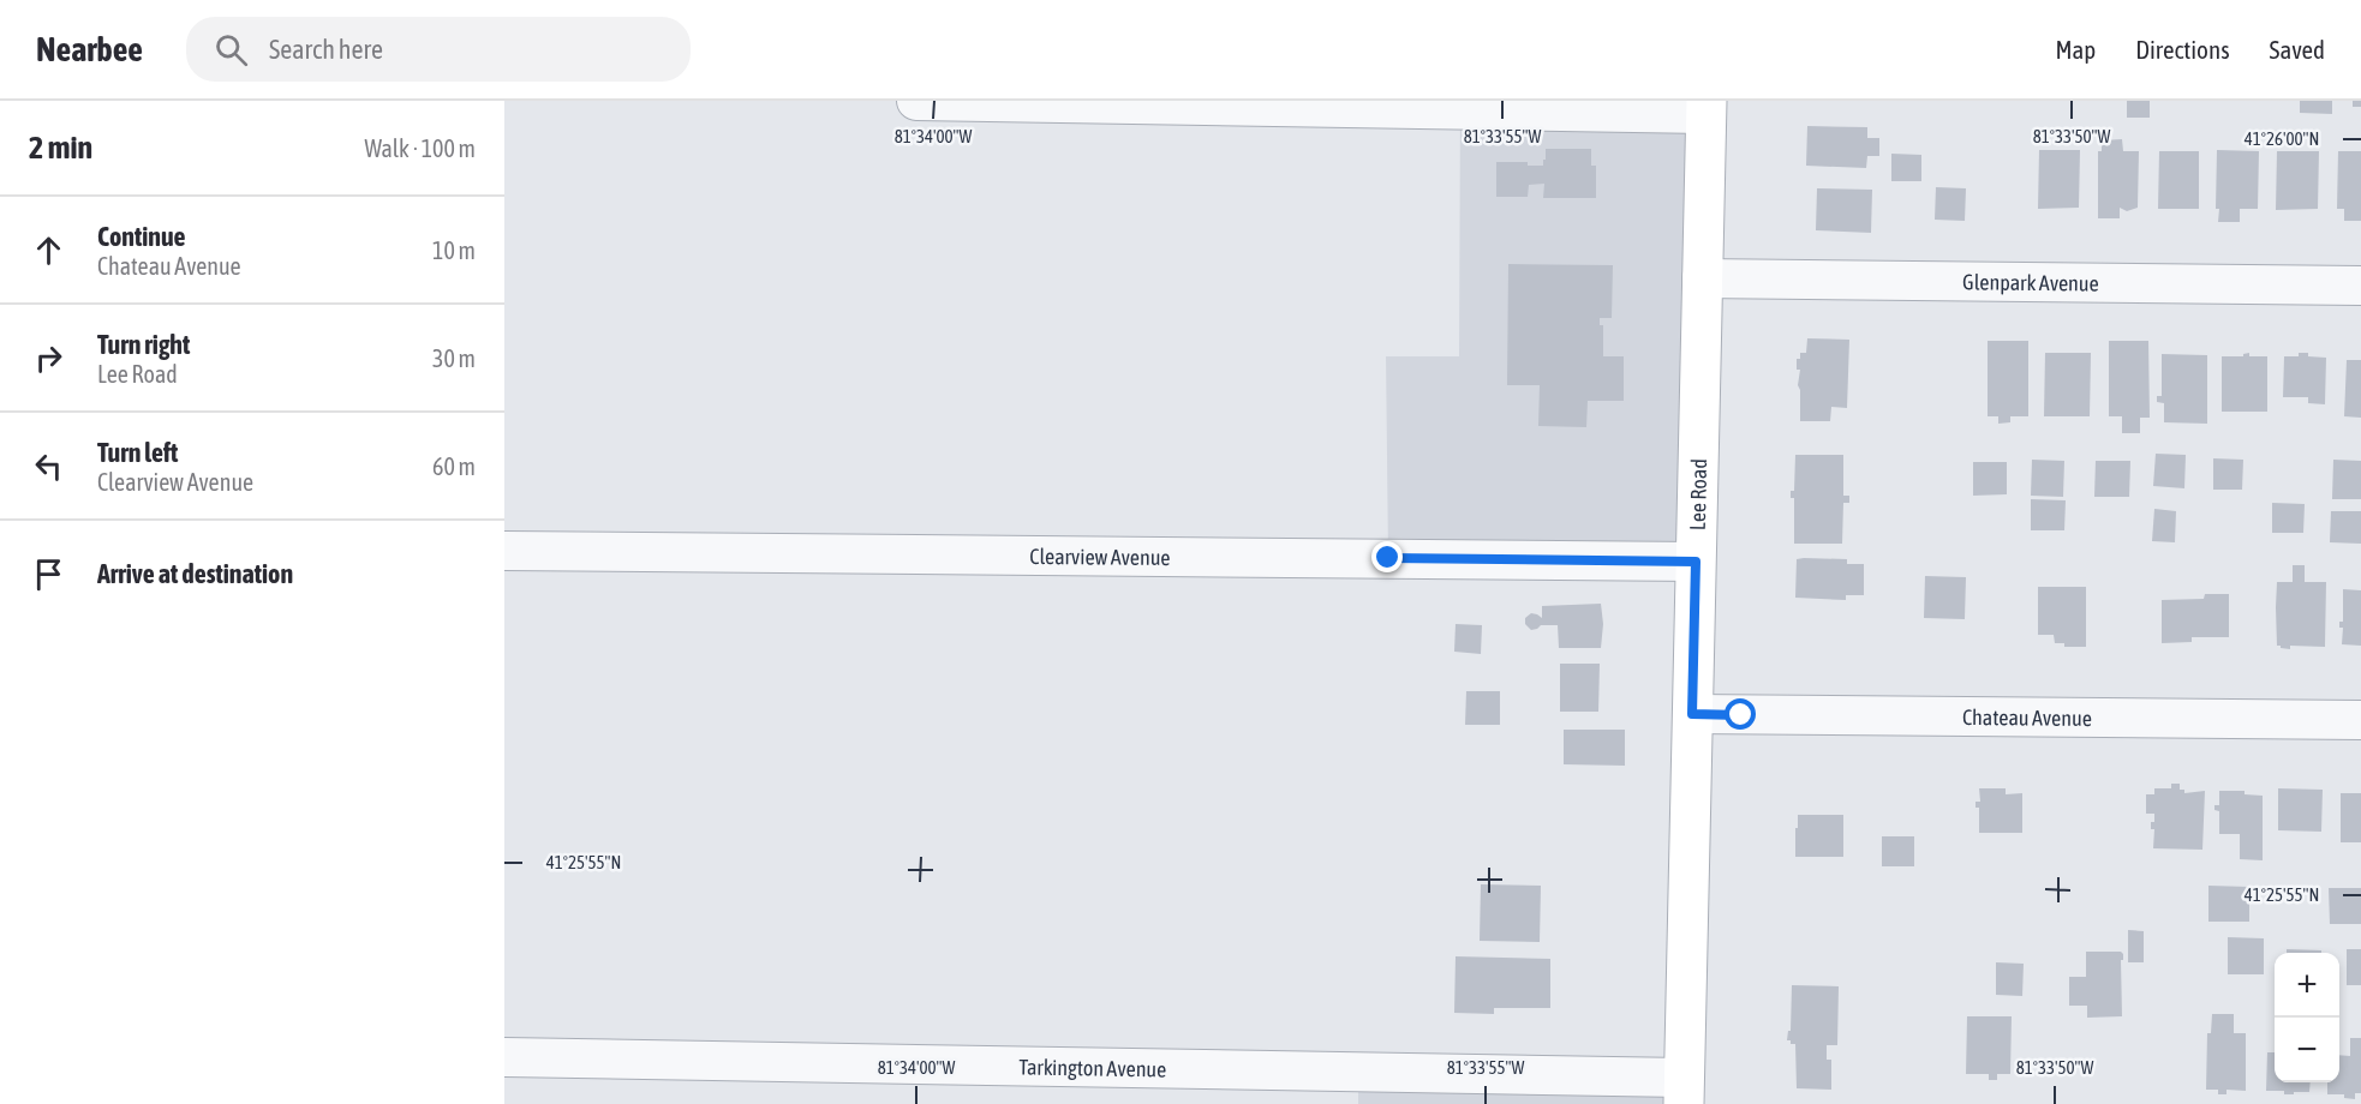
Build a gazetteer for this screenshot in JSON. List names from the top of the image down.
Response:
{
  "streets": {
    "main road": ["Lee Road"],
    "street": [
      "Glenpark Avenue",
      "Clearview Avenue",
      "Chateau Avenue",
      "Tarkington Avenue"
    ]
  },
  "crossings": [
    ["Glenpark Avenue", "Lee Road"],
    ["Lee Road", "Clearview Avenue"],
    ["Lee Road", "Chateau Avenue"],
    ["Lee Road", "Tarkington Avenue"]
  ],
  "page": {
    "header": "Nearbee",
    "search": "Search here",
    "nav": ["Map", "Directions", "Saved"],
    "heading": ["2 min", "Walk · 100 m"],
    "list": [
      ["Continue", "Chateau Avenue", "10 m"],
      ["Turn right", "Lee Road", "30 m"],
      ["Turn left", "Clearview Avenue", "60 m"],
      "Arrive at destination"
    ],
    "map_buttons": ["+", "−"]
  },
  "coordinates": [
    "81°34'00\"W",
    "81°33'55\"W",
    "81°33'50\"W",
    "41°26'00\"N",
    "41°25'55\"N"
  ]
}
